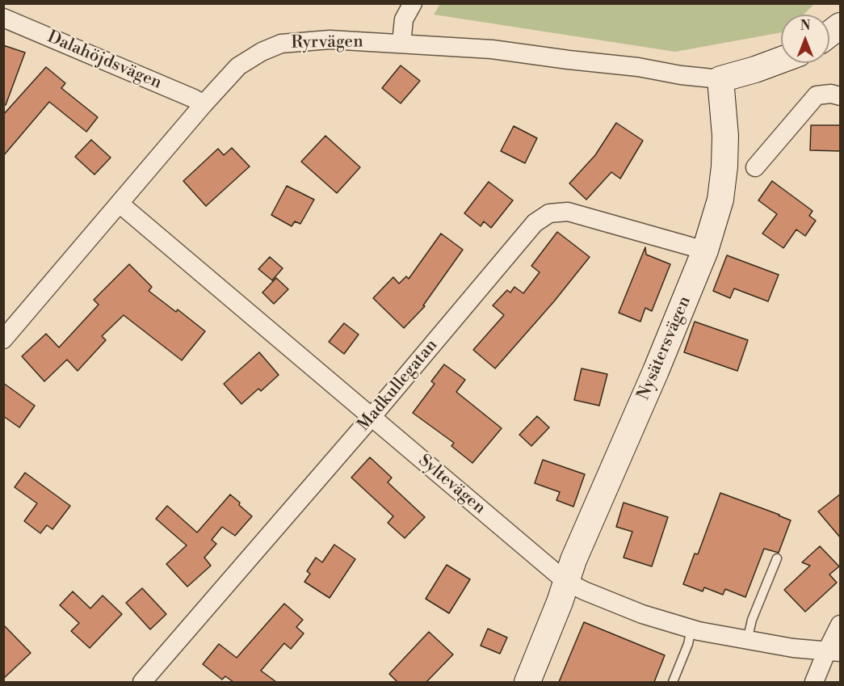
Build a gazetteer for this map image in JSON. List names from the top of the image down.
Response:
{
  "streets": {
    "street": [
      "Ryrvägen",
      "Dalahöjdsvägen",
      "Nysätersvägen",
      "Madkullegatan",
      "Syltevägen"
    ]
  },
  "crossings": [
    ["Ryrvägen", "Dalahöjdsvägen"],
    ["Ryrvägen", "Nysätersvägen"],
    ["Ryrvägen", "Syltevägen"],
    ["Nysätersvägen", "Madkullegatan"],
    ["Nysätersvägen", "Syltevägen"],
    ["Madkullegatan", "Syltevägen"]
  ],
  "north": "top"
}
